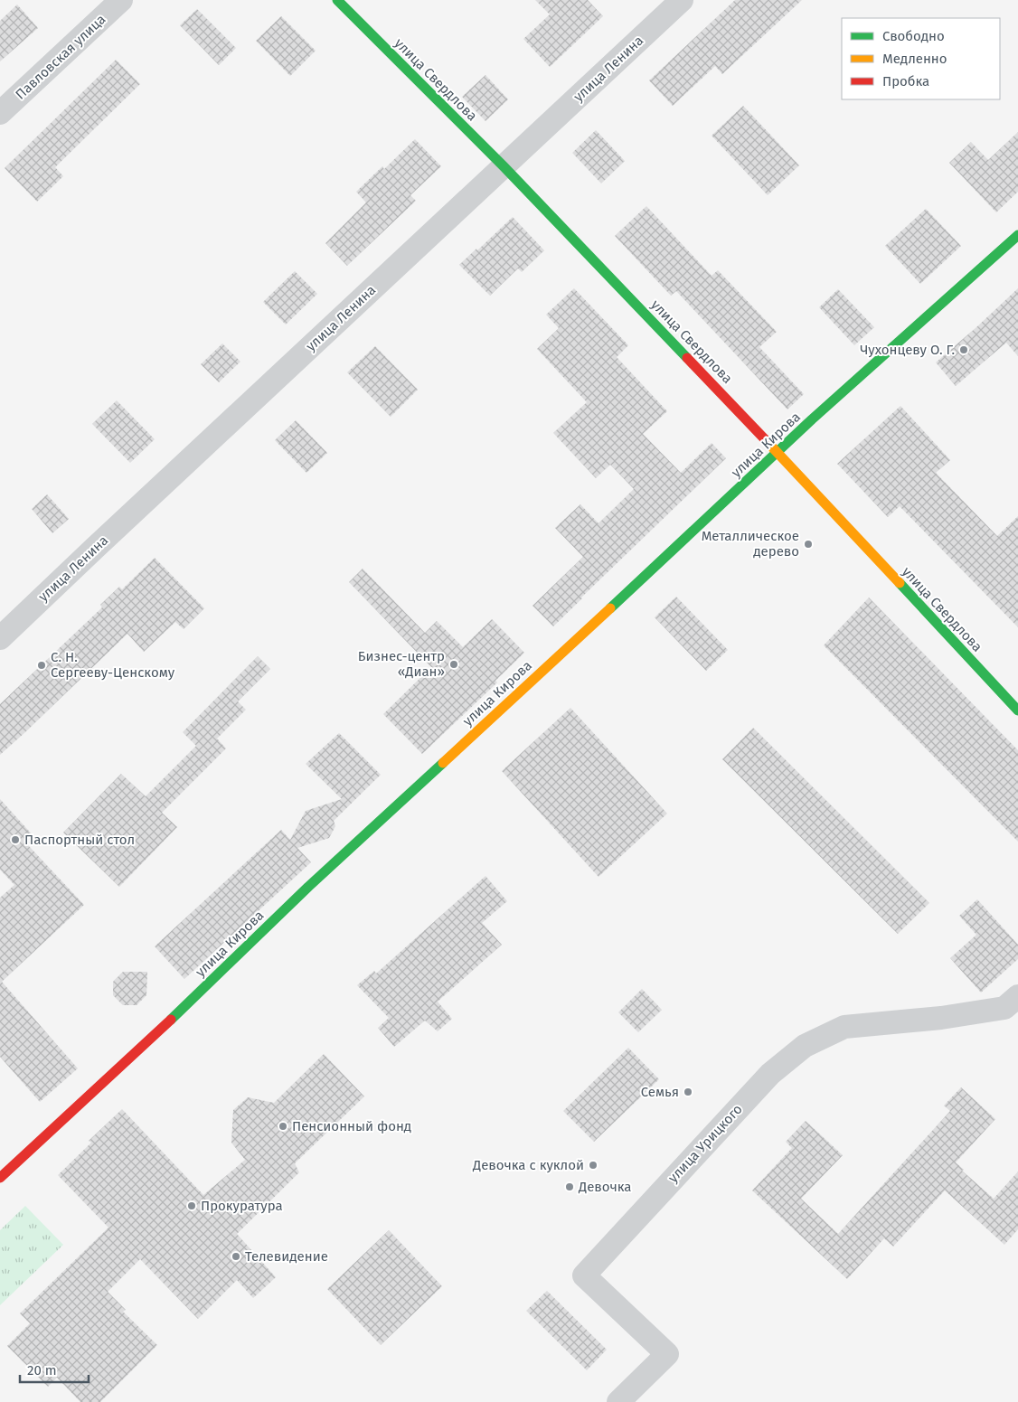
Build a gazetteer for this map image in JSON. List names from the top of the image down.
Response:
{
  "streets": {
    "street": [
      "Павловская улица",
      "улица Ленина",
      "улица Свердлова",
      "улица Кирова",
      "улица Урицкого"
    ]
  },
  "crossings": [
    ["улица Ленина", "улица Свердлова"],
    ["улица Свердлова", "улица Кирова"]
  ],
  "places": [
    "Чухонцеву О. Г.",
    "Металлическое дерево",
    "Бизнес-центр «Диан»",
    "С. Н. Сергееву-Ценскому",
    "Паспортный стол",
    "Семья",
    "Пенсионный фонд",
    "Девочка с куклой",
    "Девочка",
    "Прокуратура",
    "Телевидение"
  ],
  "legend": ["Свободно", "Медленно", "Пробка"],
  "scale_bar": "20 m"
}
